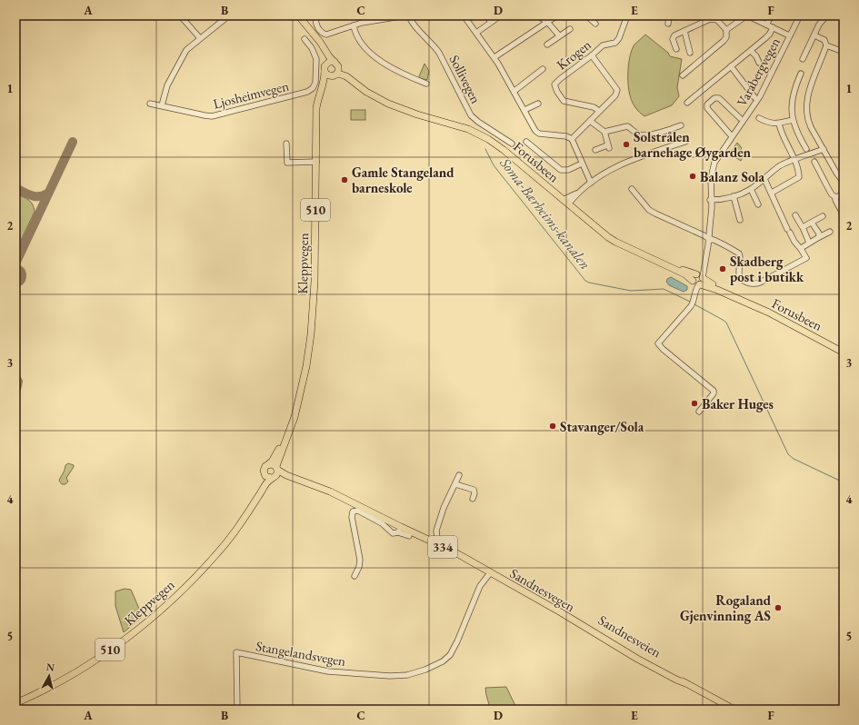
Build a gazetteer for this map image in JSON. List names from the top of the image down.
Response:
{
  "streets": {
    "main road": [
      "Forusbeen",
      "510",
      "Kleppvegen",
      "334",
      "Sandnesvegen",
      "Sandnesveien"
    ],
    "street": [
      "Krogen",
      "Varabergvegen",
      "Sollivegen",
      "Ljosheimvegen",
      "Stangelandsvegen"
    ]
  },
  "crossings": [
    ["Varabergvegen", "Forusbeen"],
    ["Forusbeen", "510"],
    ["Forusbeen", "Kleppvegen"],
    ["510", "Kleppvegen"],
    ["Kleppvegen", "Sandnesvegen"],
    ["Sandnesvegen", "Sandnesveien"],
    ["Sandnesvegen", "Stangelandsvegen"]
  ],
  "water": ["Soma-Bærheims-kanalen"],
  "places": [
    "Solstrålen barnehage Øygarden",
    "Balanz Sola",
    "Gamle Stangeland barneskole",
    "Skadberg post i butikk",
    "Baker Huges",
    "Stavanger/Sola",
    "Rogaland Gjenvinning AS"
  ],
  "north": "top",
  "grid": {
    "columns": [
      "A",
      "B",
      "C",
      "D",
      "E",
      "F"
    ],
    "rows": [
      "1",
      "2",
      "3",
      "4",
      "5"
    ]
  }
}
